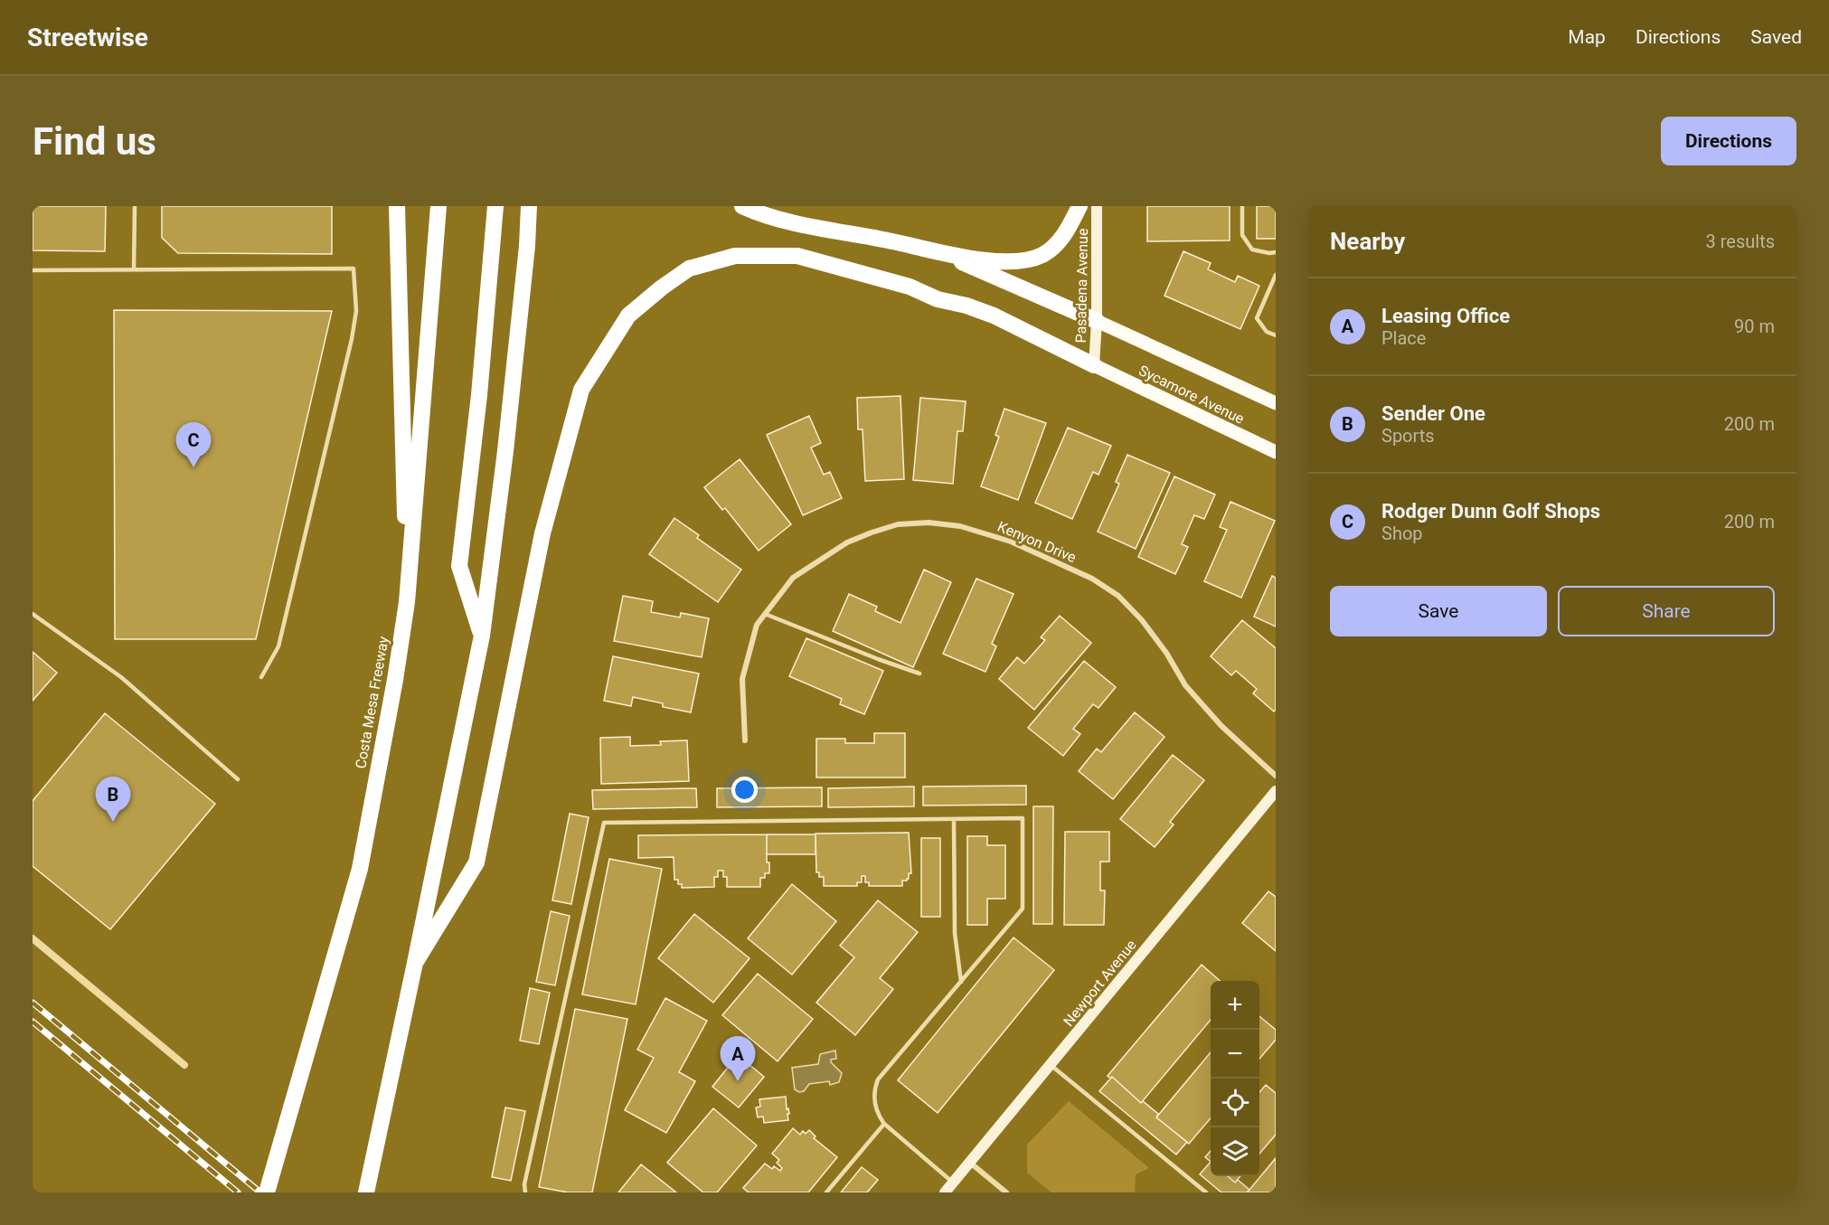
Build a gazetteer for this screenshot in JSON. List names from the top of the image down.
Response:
{
  "streets": {
    "highway": ["Costa Mesa Freeway"],
    "main road": ["Sycamore Avenue"],
    "street": ["Pasadena Avenue", "Kenyon Drive", "Newport Avenue"]
  },
  "crossings": [
    ["Pasadena Avenue", "Sycamore Avenue"]
  ],
  "page": {
    "header": "Streetwise",
    "nav": ["Map", "Directions", "Saved"],
    "buttons": [
      "Directions",
      ["Save", "Share"]
    ],
    "title": "Find us",
    "heading": ["Nearby", "3 results"],
    "list": [
      {
        "mark": "A",
        "name": "Leasing Office",
        "note": "Place",
        "value": "90 m"
      },
      {
        "mark": "B",
        "name": "Sender One",
        "note": "Sports",
        "value": "200 m"
      },
      {
        "mark": "C",
        "name": "Rodger Dunn Golf Shops",
        "note": "Shop",
        "value": "200 m"
      }
    ],
    "pins": ["C", "B", "A"],
    "map_buttons": ["+", "−"]
  }
}
